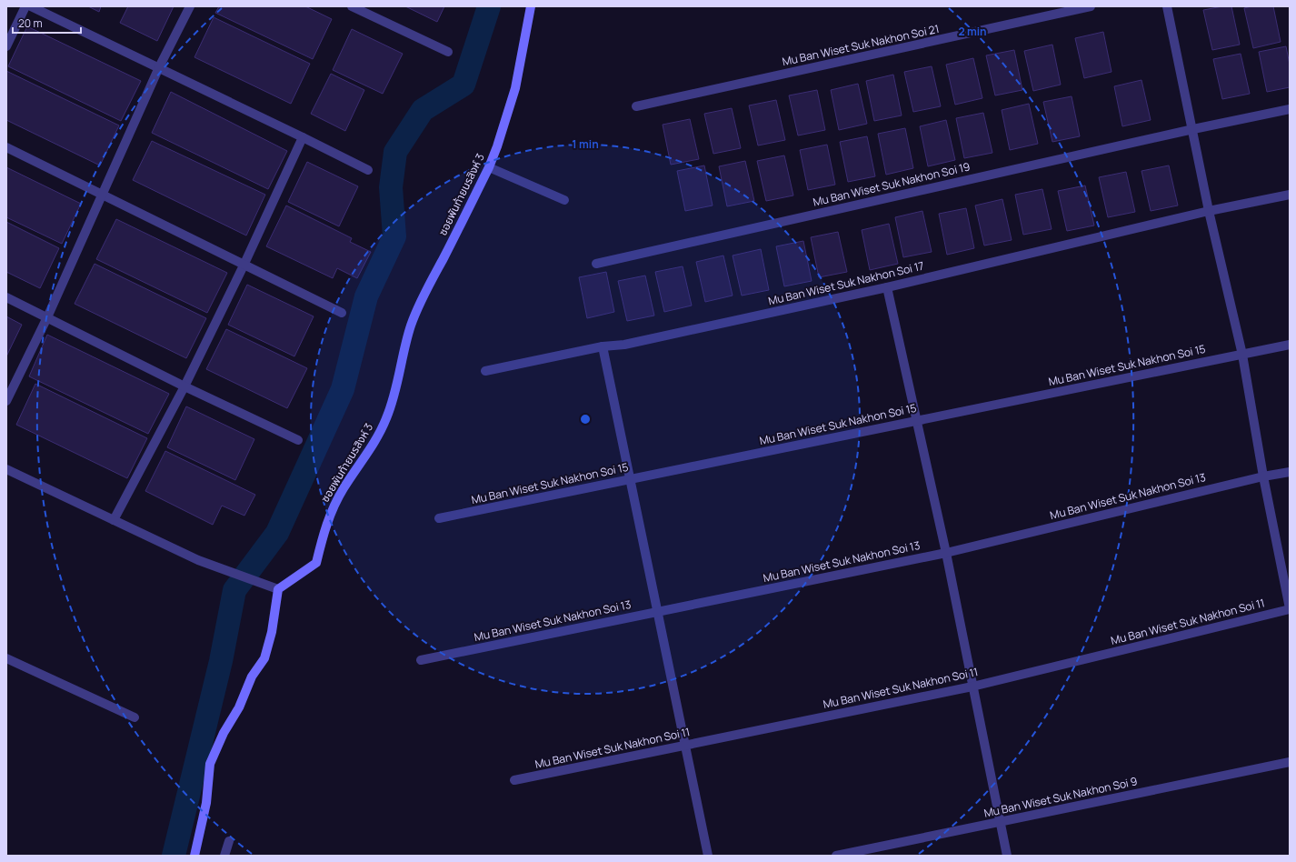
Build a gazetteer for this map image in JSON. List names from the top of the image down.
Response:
{
  "streets": {
    "street": [
      "Mu Ban Wiset Suk Nakhon Soi 21",
      "Mu Ban Wiset Suk Nakhon Soi 19",
      "ซอยพันท้ายนรสิงห์ 3",
      "Mu Ban Wiset Suk Nakhon Soi 17",
      "Mu Ban Wiset Suk Nakhon Soi 15",
      "Mu Ban Wiset Suk Nakhon Soi 13",
      "Mu Ban Wiset Suk Nakhon Soi 11",
      "Mu Ban Wiset Suk Nakhon Soi 9"
    ]
  },
  "scale_bar": "20 m",
  "rings": ["2 min", "1 min"]
}
